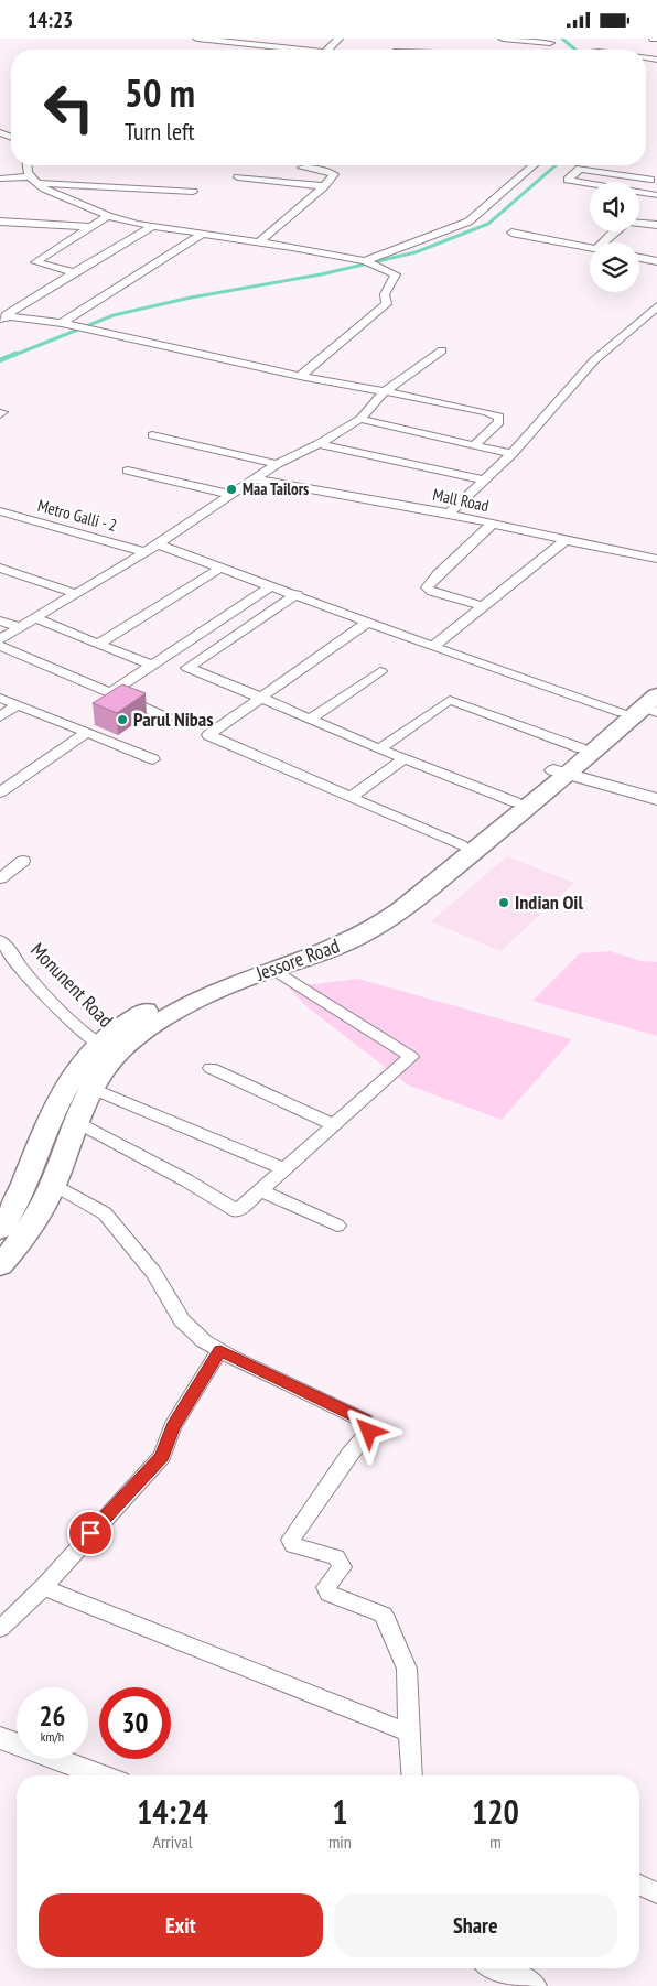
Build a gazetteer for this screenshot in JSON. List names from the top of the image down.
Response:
{
  "streets": {
    "main road": ["Jessore Road"],
    "street": ["Mall Road", "Metro Galli - 2", "Monunent Road"]
  },
  "crossings": [
    ["Jessore Road", "Monunent Road"]
  ],
  "places": ["Maa Tailors", "Parul Nibas", "Indian Oil"],
  "page": {
    "status": "14:23",
    "turn": ["50 m", "Turn left"],
    "speed": "26 km/h",
    "limit": "30",
    "eta": [
      "14:24",
      "Arrival",
      "1",
      "min",
      "120",
      "m"
    ],
    "buttons": ["Exit", "Share"]
  }
}
